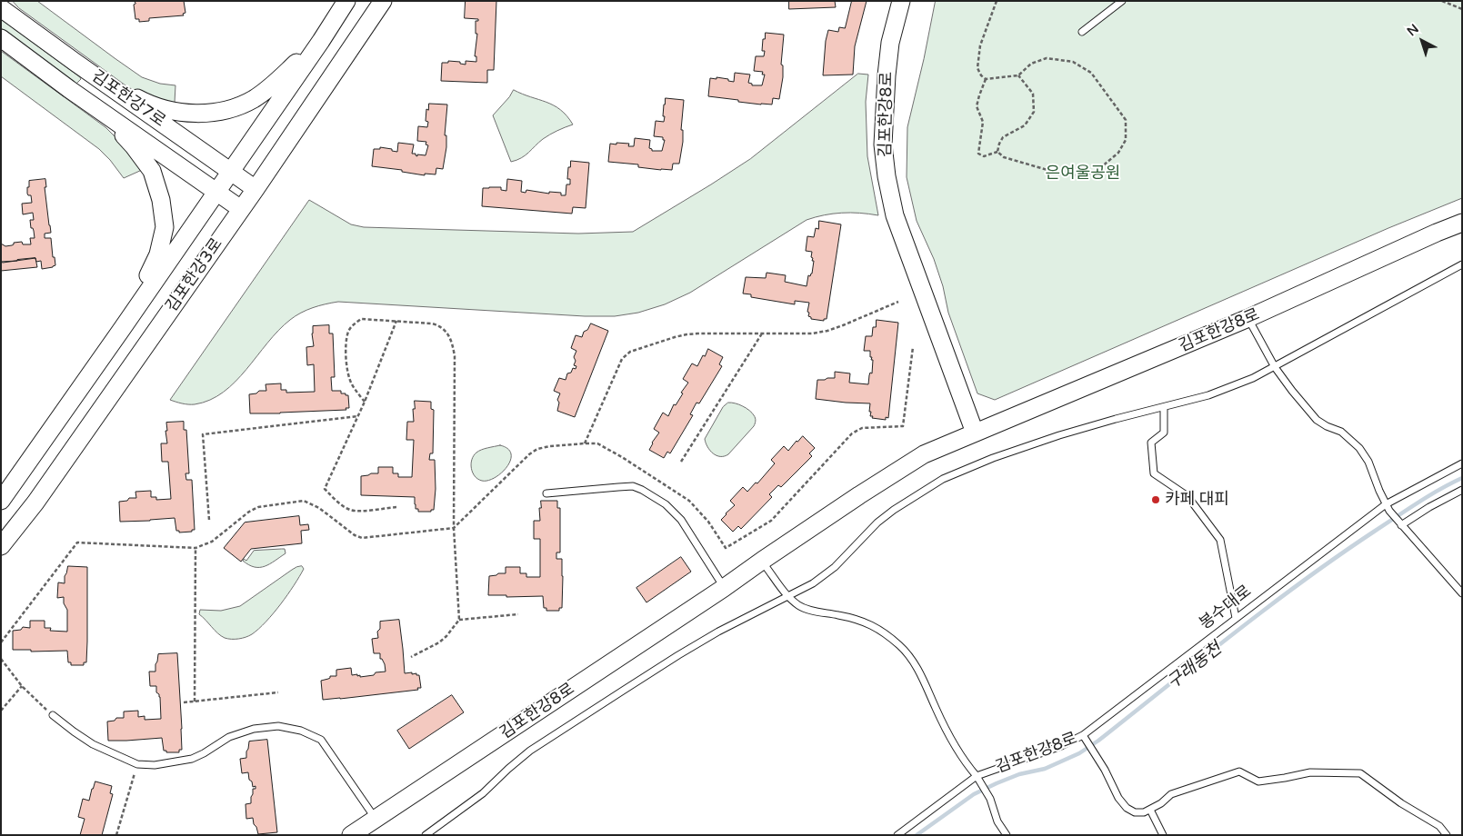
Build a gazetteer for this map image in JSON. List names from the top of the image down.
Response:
{
  "streets": {
    "street": ["김포한강7로", "김포한강8로", "김포한강3로"],
    "lane": ["봉수대로"]
  },
  "crossings": [
    ["김포한강7로", "김포한강3로"],
    ["김포한강8로", "봉수대로"]
  ],
  "water": ["구래동천"],
  "parks": ["은여울공원"],
  "places": ["카페 대피"],
  "north": "top left"
}
